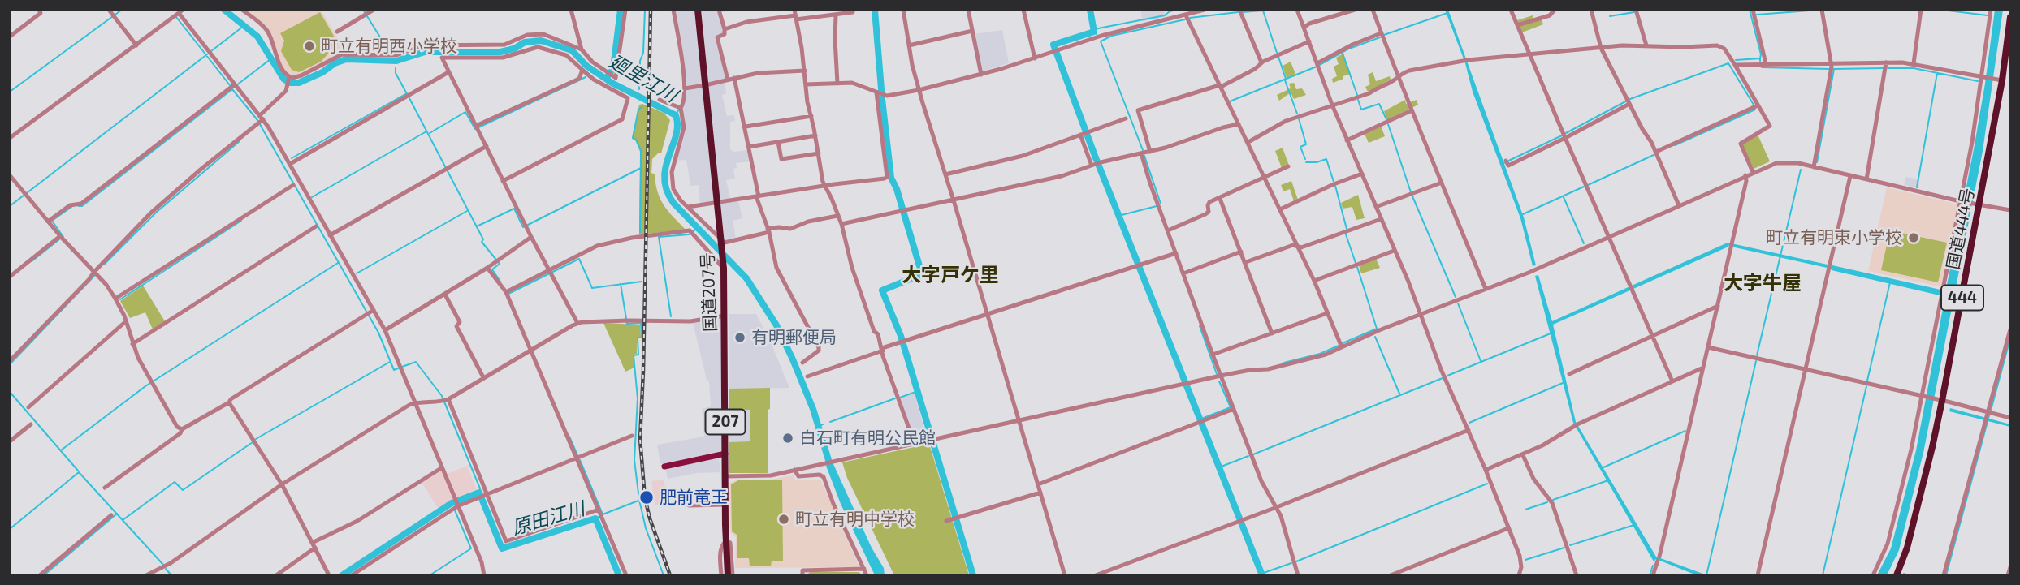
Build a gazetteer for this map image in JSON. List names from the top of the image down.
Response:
{
  "streets": {
    "highway": [
      "国道444号",
      "国道207号",
      "444",
      "207"
    ]
  },
  "districts": ["大字戸ケ里", "大字牛屋"],
  "water": ["廻里江川", "原田江川"],
  "places": [
    "町立有明西小学校",
    "町立有明東小学校",
    "有明郵便局",
    "白石町有明公民館",
    "肥前竜王",
    "町立有明中学校"
  ]
}
